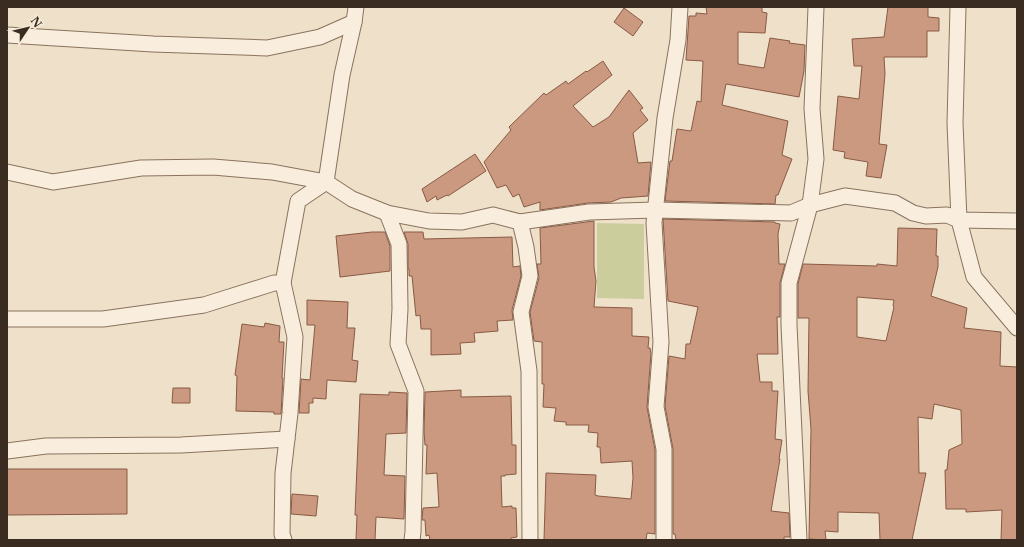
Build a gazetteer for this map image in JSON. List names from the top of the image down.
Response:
{
  "north": "top right"
}
